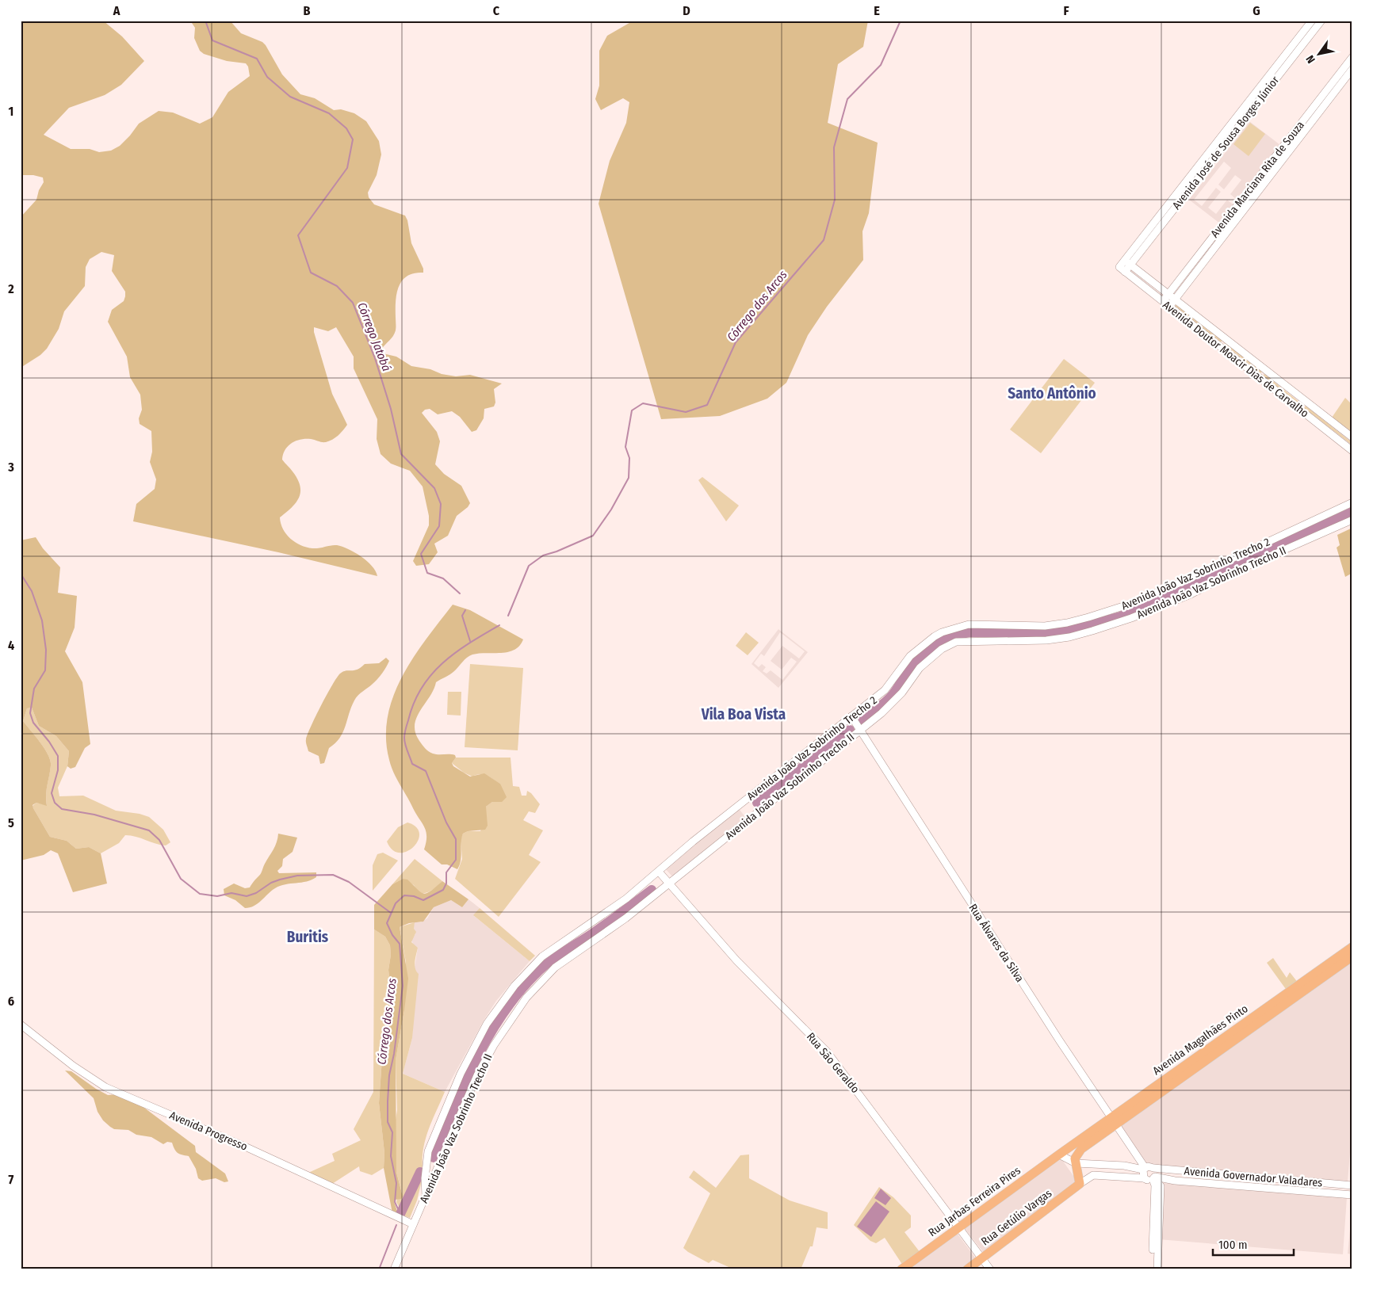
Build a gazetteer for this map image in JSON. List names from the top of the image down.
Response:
{
  "streets": {
    "main road": ["Avenida Magalhães Pinto", "Rua Jarbas Ferreira Pires", "Rua Getúlio Vargas"],
    "street": [
      "Avenida José de Sousa Borges Júnior",
      "Avenida Marciana Rita de Souza",
      "Avenida Doutor Moacir Dias de Carvalho",
      "Avenida João Vaz Sobrinho Trecho 2",
      "Avenida João Vaz Sobrinho Trecho II",
      "Rua Álvares da Silva",
      "Rua São Geraldo",
      "Avenida Progresso",
      "Avenida Governador Valadares"
    ]
  },
  "crossings": [
    ["Avenida José de Sousa Borges Júnior", "Avenida Doutor Moacir Dias de Carvalho"],
    ["Avenida Marciana Rita de Souza", "Avenida Doutor Moacir Dias de Carvalho"],
    ["Avenida João Vaz Sobrinho Trecho 2", "Avenida João Vaz Sobrinho Trecho II"],
    ["Avenida João Vaz Sobrinho Trecho 2", "Rua Álvares da Silva"],
    ["Avenida João Vaz Sobrinho Trecho 2", "Rua São Geraldo"],
    ["Avenida João Vaz Sobrinho Trecho II", "Rua Álvares da Silva"],
    ["Avenida João Vaz Sobrinho Trecho II", "Rua São Geraldo"],
    ["Avenida João Vaz Sobrinho Trecho II", "Avenida Progresso"],
    ["Rua Álvares da Silva", "Avenida Magalhães Pinto"],
    ["Rua Álvares da Silva", "Avenida Governador Valadares"],
    ["Rua Álvares da Silva", "Rua Getúlio Vargas"],
    ["Avenida Magalhães Pinto", "Rua Jarbas Ferreira Pires"],
    ["Rua São Geraldo", "Rua Jarbas Ferreira Pires"],
    ["Rua São Geraldo", "Rua Getúlio Vargas"],
    ["Avenida Governador Valadares", "Rua Getúlio Vargas"]
  ],
  "districts": ["Santo Antônio", "Vila Boa Vista", "Buritis"],
  "water": ["Córrego dos Arcos", "Córrego Jatobá"],
  "scale_bar": "100 m",
  "north": "bottom left",
  "grid": {
    "columns": [
      "A",
      "B",
      "C",
      "D",
      "E",
      "F",
      "G"
    ],
    "rows": [
      "1",
      "2",
      "3",
      "4",
      "5",
      "6",
      "7"
    ]
  }
}
